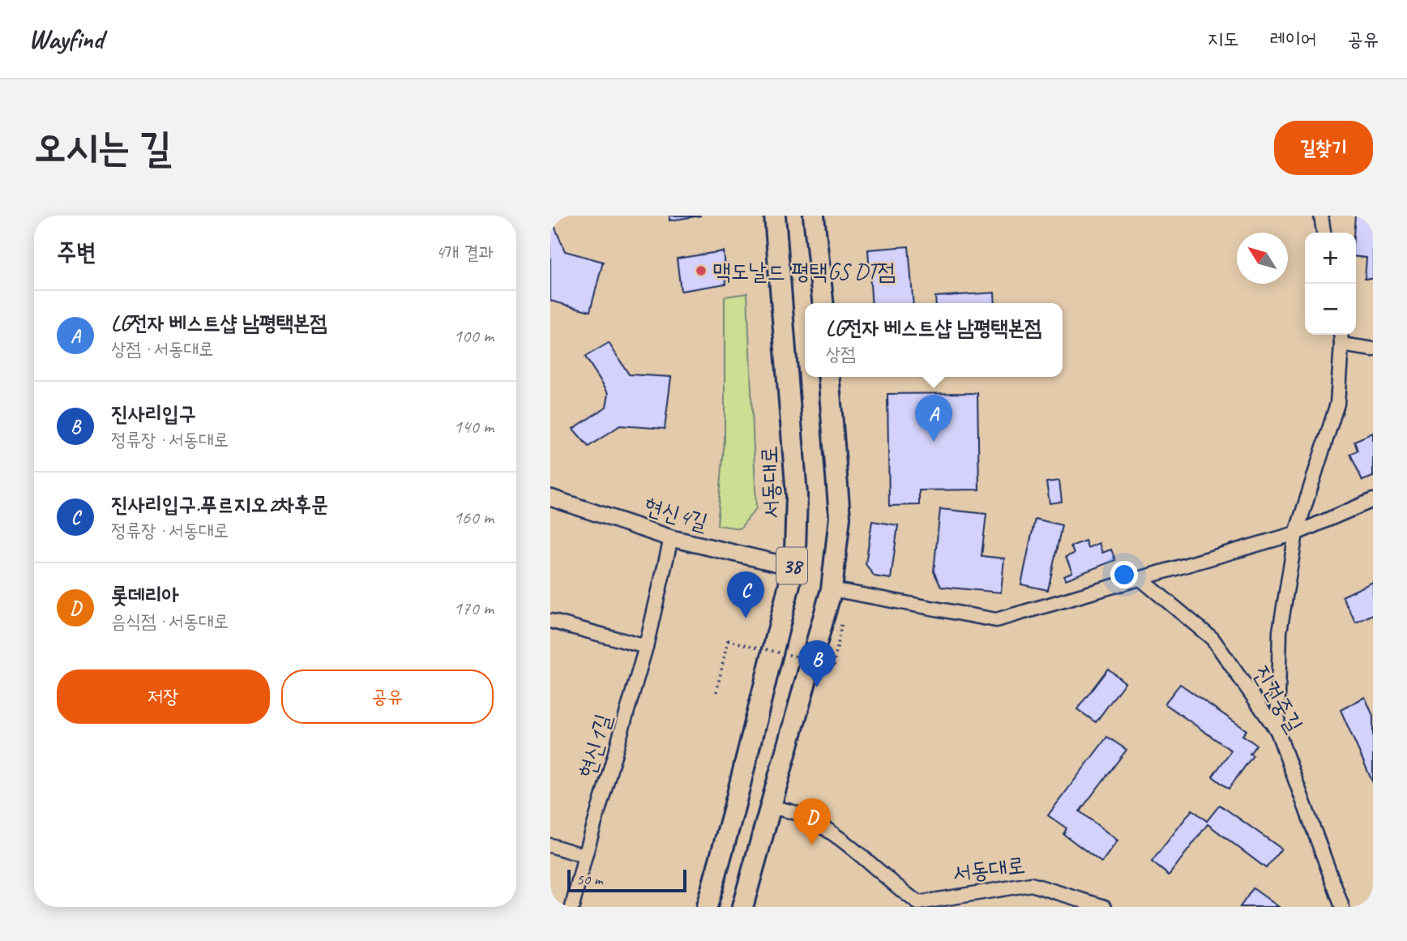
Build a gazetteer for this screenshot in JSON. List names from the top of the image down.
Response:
{
  "streets": {
    "main road": ["서동대로", "38"],
    "street": ["현신4길", "진건중길", "현신1길"]
  },
  "crossings": [
    ["서동대로", "현신4길"],
    ["서동대로", "38"],
    ["현신4길", "현신1길"]
  ],
  "places": ["맥도날드 평택GS DT점"],
  "scale_bar": "50 m",
  "north": "top left",
  "page": {
    "header": "Wayfind",
    "nav": ["지도", "레이어", "공유"],
    "buttons": [
      "길찾기",
      ["저장", "공유"]
    ],
    "title": "오시는 길",
    "heading": ["주변", "4개 결과"],
    "map_buttons": ["+", "−"],
    "list": [
      {
        "mark": "A",
        "name": "LG전자 베스트샵 남평택본점",
        "note": "상점 · 서동대로",
        "value": "100 m"
      },
      {
        "mark": "B",
        "name": "진사리입구",
        "note": "정류장 · 서동대로",
        "value": "140 m"
      },
      {
        "mark": "C",
        "name": "진사리입구.푸르지오2차후문",
        "note": "정류장 · 서동대로",
        "value": "160 m"
      },
      {
        "mark": "D",
        "name": "롯데리아",
        "note": "음식점 · 서동대로",
        "value": "170 m"
      }
    ],
    "popup": ["LG전자 베스트샵 남평택본점", "상점"],
    "pins": [
      "A",
      "C",
      "B",
      "D"
    ],
    "scale": "50 m"
  }
}
